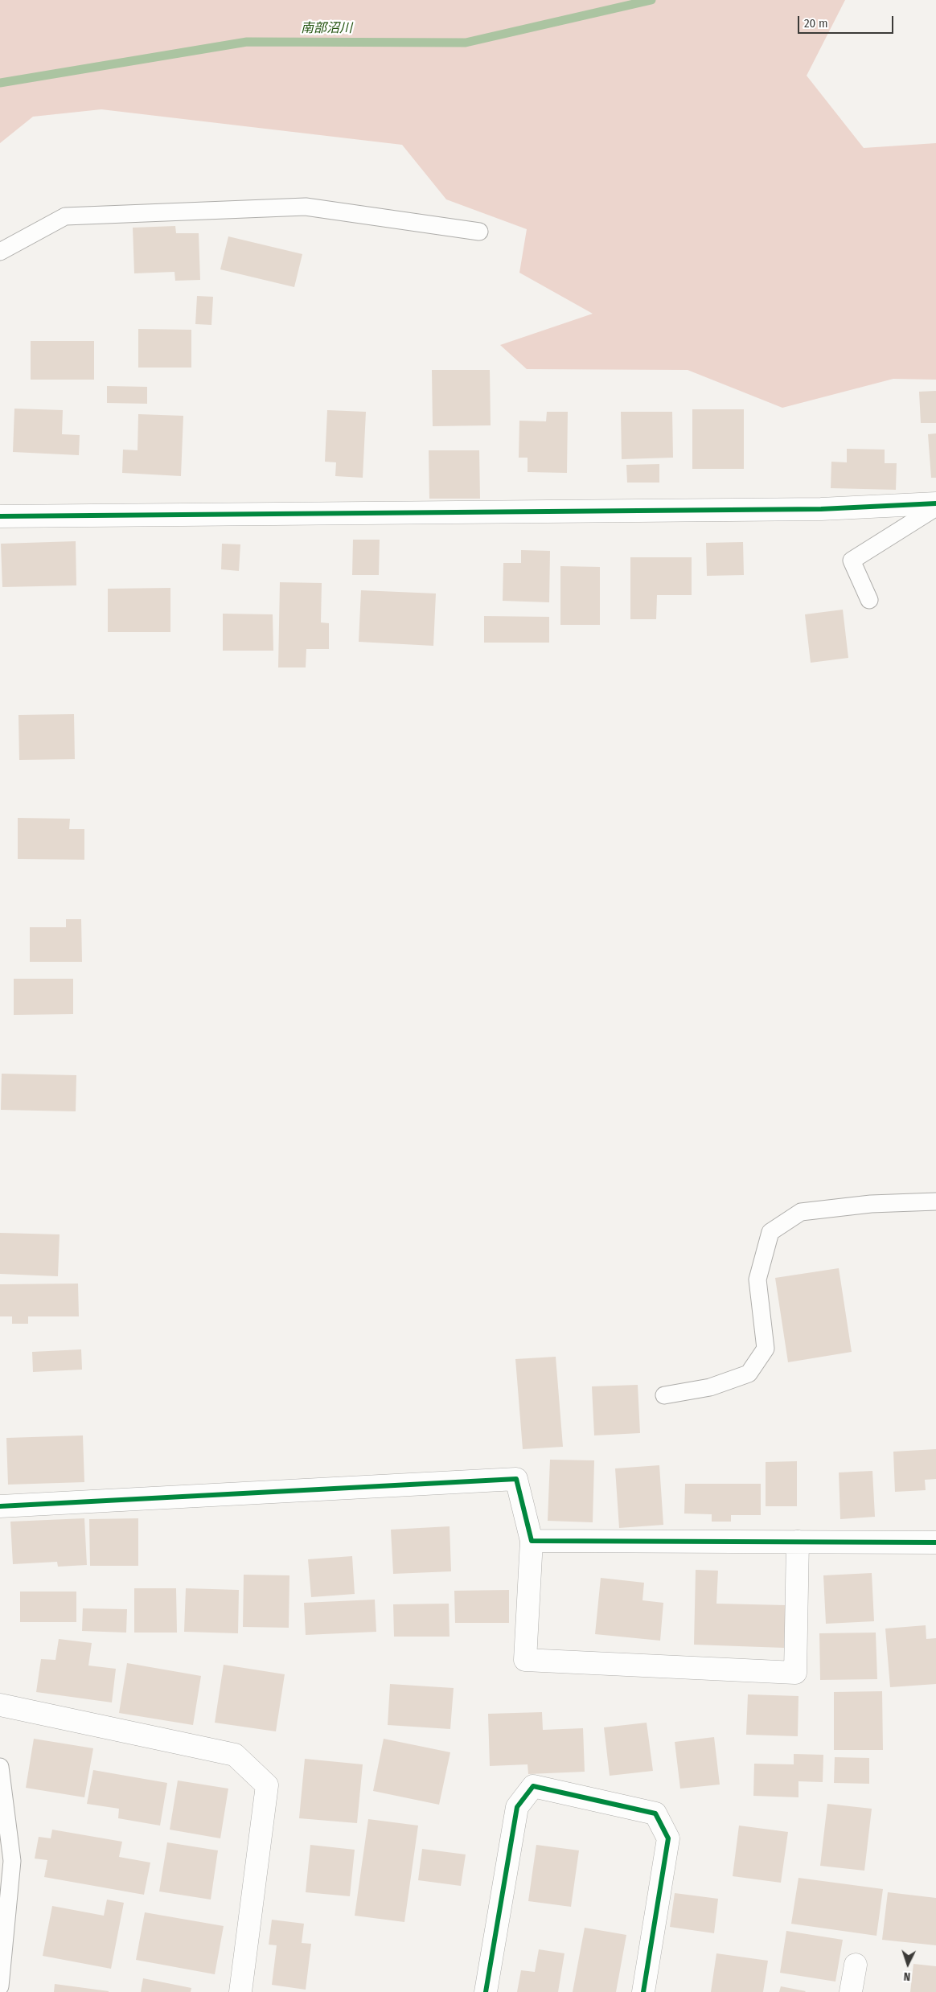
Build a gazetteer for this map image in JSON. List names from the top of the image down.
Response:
{
  "water": ["南部沼川"],
  "scale_bar": "20 m",
  "north": "bottom"
}
